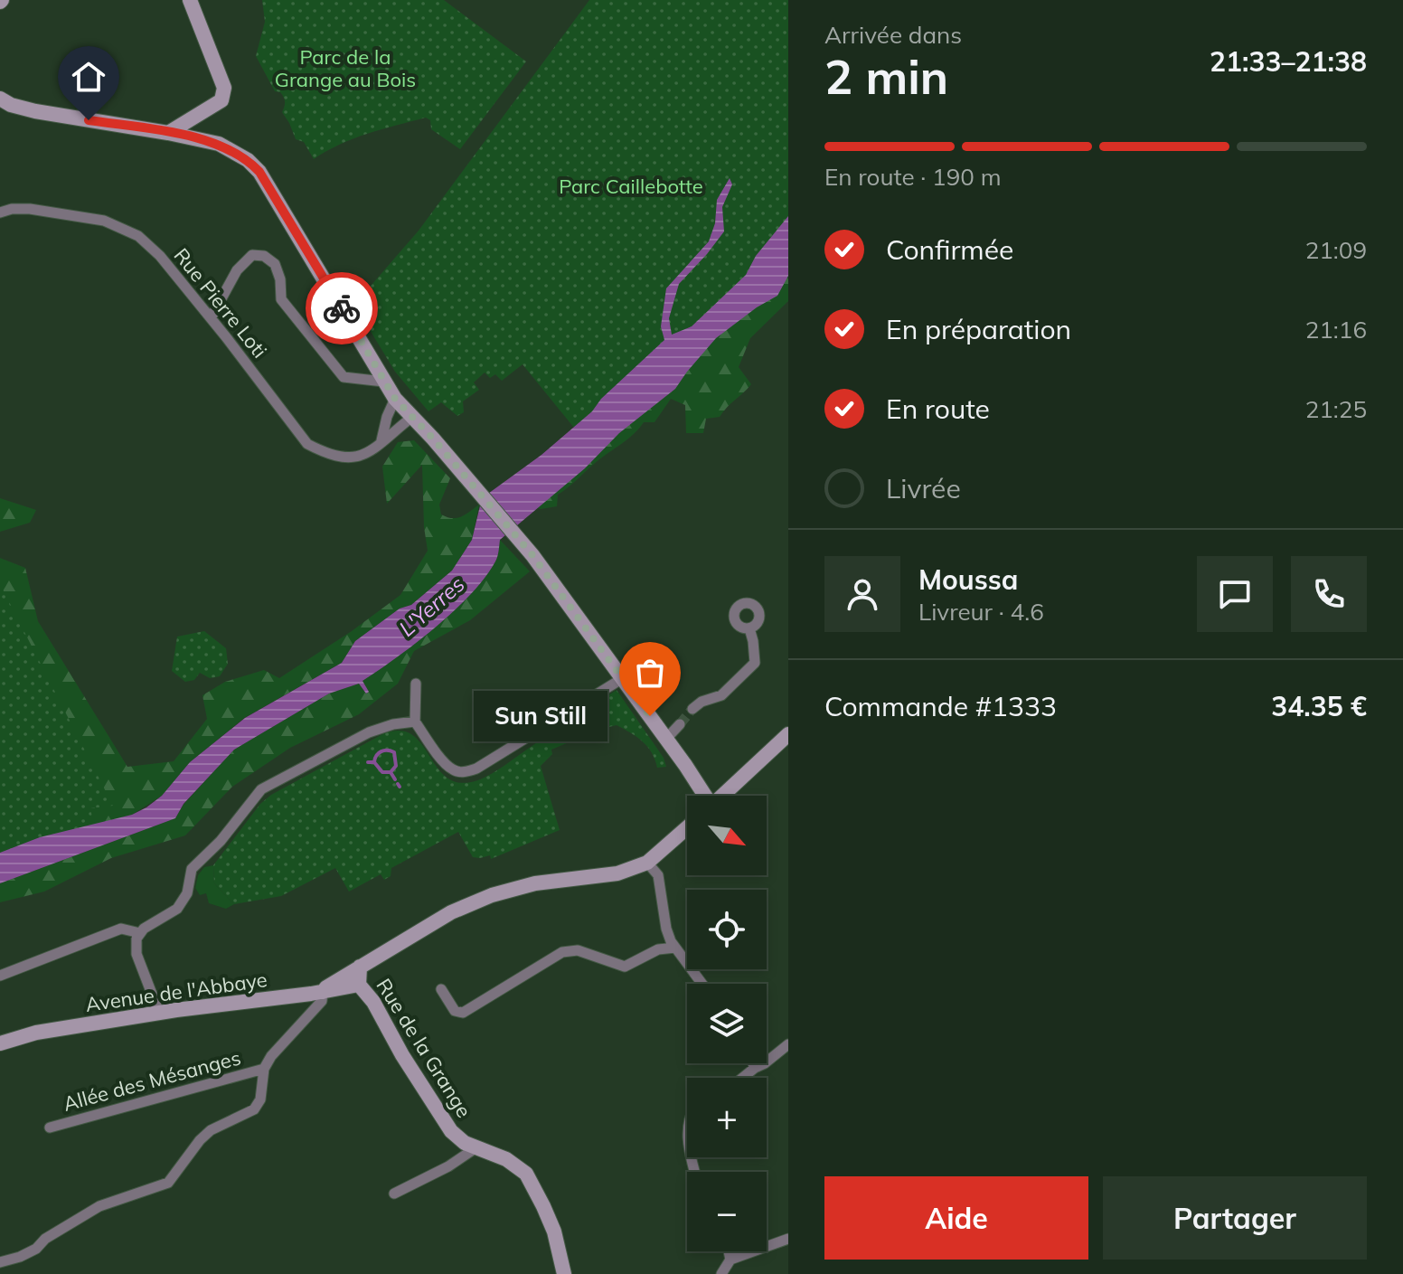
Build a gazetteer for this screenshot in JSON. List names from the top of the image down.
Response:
{
  "streets": {
    "street": [
      "Rue Pierre Loti",
      "Avenue de l'Abbaye",
      "Rue de la Grange",
      "Allée des Mésanges"
    ]
  },
  "crossings": [
    ["Avenue de l'Abbaye", "Rue de la Grange"]
  ],
  "water": ["L'Yerres"],
  "parks": ["Parc de la Grange au Bois", "Parc Caillebotte"],
  "places": ["Sun Still"],
  "north": "bottom right",
  "page": {
    "heading": ["2 min", "Arrivée dans", "21:33–21:38"],
    "panel": [
      "Moussa",
      "Livreur · 4.6",
      "Commande #1333",
      "34.35 €"
    ],
    "bar": "En route · 190 m",
    "list": [
      ["Confirmée", "21:09"],
      ["En préparation", "21:16"],
      ["En route", "21:25"],
      "Livrée"
    ],
    "bubble": "Sun Still",
    "map_buttons": ["+", "−"],
    "buttons": ["Aide", "Partager"]
  }
}
